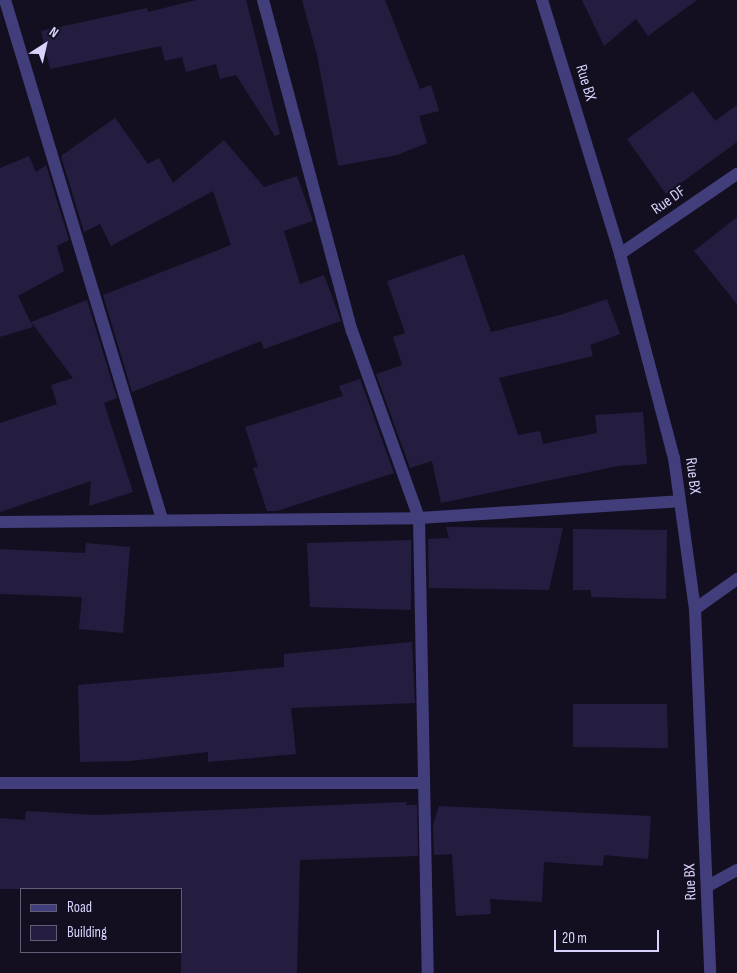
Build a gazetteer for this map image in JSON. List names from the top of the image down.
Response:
{
  "streets": {
    "street": ["Rue BX", "Rue DF"]
  },
  "crossings": [
    ["Rue BX", "Rue DF"]
  ],
  "legend": ["Road", "Building"],
  "scale_bar": "20 m",
  "north": "top right"
}
